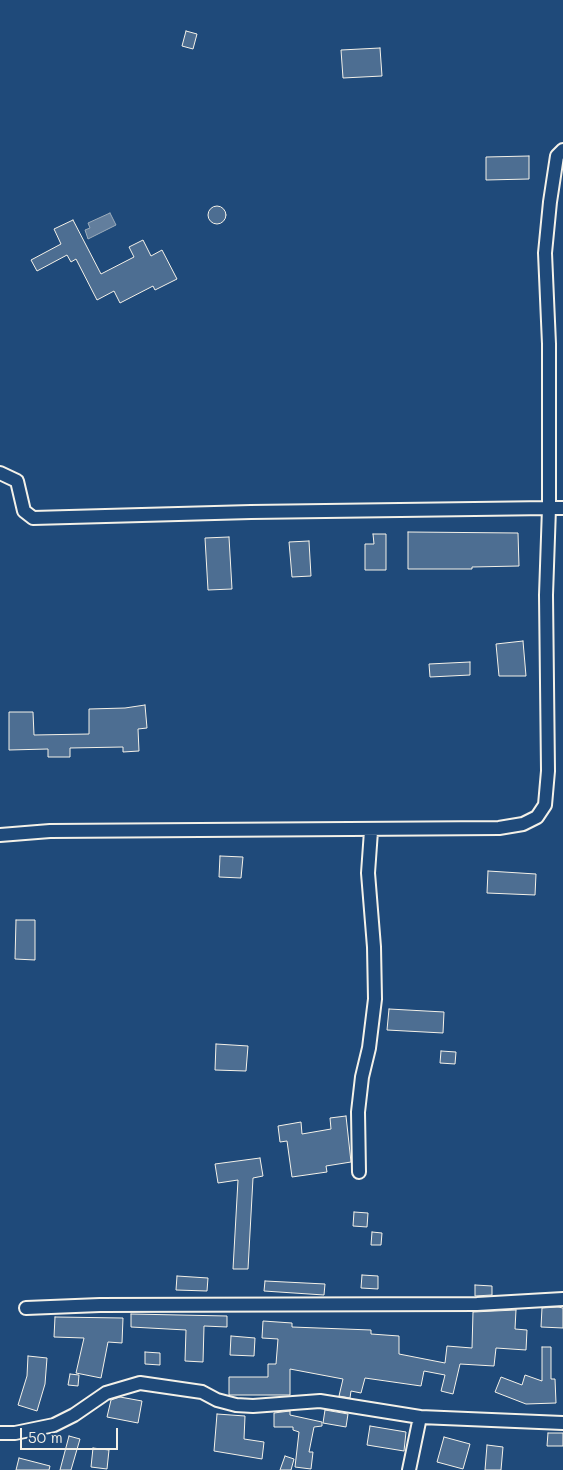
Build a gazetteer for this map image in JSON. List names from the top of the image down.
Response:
{
  "scale_bar": "50 m"
}
